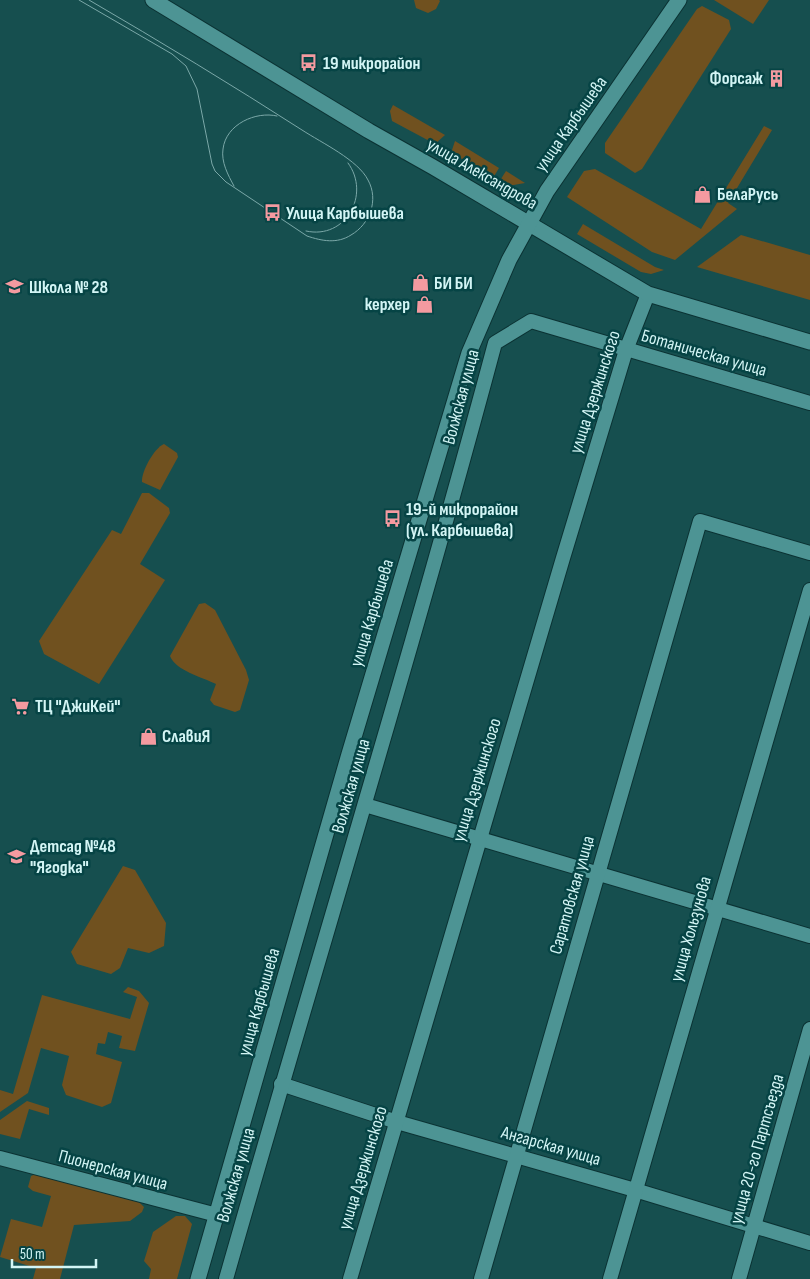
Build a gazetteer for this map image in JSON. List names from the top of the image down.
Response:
{
  "streets": {
    "street": [
      "улица Карбышева",
      "улица Александрова",
      "Ботаническая улица",
      "улица Дзержинского",
      "Волжская улица",
      "Саратовская улица",
      "улица Хользунова",
      "Ангарская улица",
      "улица 20-го Партсъезда",
      "Пионерская улица"
    ]
  },
  "crossings": [
    ["улица Карбышева", "улица Александрова"],
    ["улица Карбышева", "Пионерская улица"],
    ["улица Александрова", "улица Дзержинского"],
    ["Ботаническая улица", "улица Дзержинского"],
    ["Ботаническая улица", "Волжская улица"],
    ["улица Дзержинского", "Ангарская улица"],
    ["Волжская улица", "Ангарская улица"],
    ["Саратовская улица", "Ангарская улица"],
    ["улица Хользунова", "Ангарская улица"],
    ["Ангарская улица", "улица 20-го Партсъезда"]
  ],
  "places": {
    "bus stop": ["19 микрорайон", "Улица Карбышева", "19-й микрорайон (ул. Карбышева)"],
    "building": ["Форсаж"],
    "shop": [
      "БелаРусь",
      "БИ БИ",
      "керхер",
      "СлавиЯ"
    ],
    "school or university": ["Школа № 28", "Детсад №48 \"Ягодка\""],
    "supermarket": ["ТЦ \"ДжиКей\""]
  },
  "scale_bar": "50 m"
}
